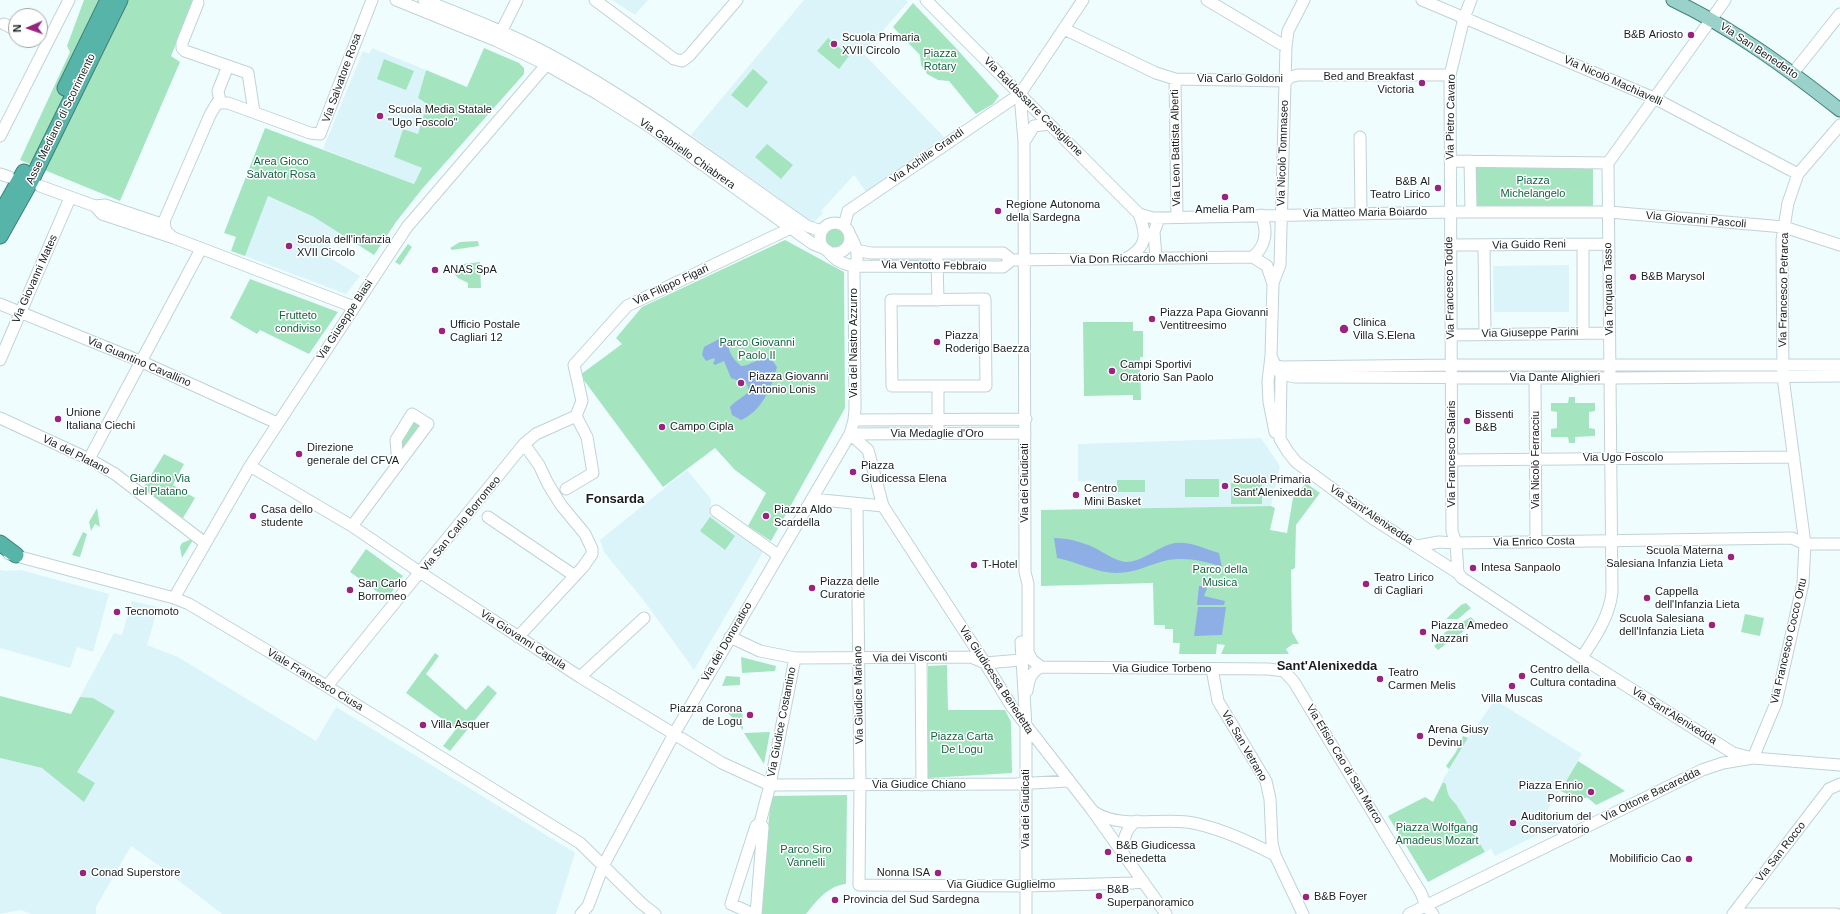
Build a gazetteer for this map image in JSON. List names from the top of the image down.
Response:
{
  "streets": {
    "highway": ["Asse Mediano di Scorrimento"],
    "main road": ["Via San Benedetto"],
    "street": [
      "Via Salvatore Rosa",
      "Via Carlo Goldoni",
      "Via Nicolò Machiavelli",
      "Via Baldassarre Castiglione",
      "Via Pietro Cavaro",
      "Via Leon Battista Alberti",
      "Via Nicolò Tommaseo",
      "Via Gabriello Chiabrera",
      "Via Achille Grandi",
      "Via Matteo Maria Boiardo",
      "Via Giovanni Pascoli",
      "Via Guido Reni",
      "Via Don Riccardo Macchioni",
      "Via Ventotto Febbraio",
      "Via Giovanni Mates",
      "Via Filippo Figari",
      "Via Francesco Todde",
      "Via Torquato Tasso",
      "Via Francesco Petrarca",
      "Via Giuseppe Biasi",
      "Via Giuseppe Parini",
      "Via del Nastro Azzurro",
      "Via Guantino Cavallino",
      "Via Dante Alighieri",
      "Via Medaglie d'Oro",
      "Via Francesco Salaris",
      "Via del Platano",
      "Via Ugo Foscolo",
      "Via Nicolò Ferracciu",
      "Via dei Giudicati",
      "Via Sant'Alenixedda",
      "Via San Carlo Borromeo",
      "Via Enrico Costa",
      "Via Giovanni Capula",
      "Via Francesco Cocco Ortu",
      "Via dei Donoratico",
      "Via dei Visconti",
      "Via Giudice Torbeno",
      "Viale Francesco Ciusa",
      "Via Giudicessa Benedetta",
      "Via Giudice Mariano",
      "Via Giudice Costantino",
      "Via San Vetrano",
      "Via Efisio Cao di San Marco",
      "Via Giudice Chiano",
      "Via Ottone Bacaredda",
      "Via San Rocco",
      "Via Giudice Guglielmo"
    ]
  },
  "crossings": [
    ["Via Carlo Goldoni", "Via Pietro Cavaro"],
    ["Via Carlo Goldoni", "Via Leon Battista Alberti"],
    ["Via Carlo Goldoni", "Via Nicolò Tommaseo"],
    ["Via Nicolò Machiavelli", "Via Pietro Cavaro"],
    ["Via Nicolò Machiavelli", "Via Francesco Petrarca"],
    ["Via Baldassarre Castiglione", "Via Achille Grandi"],
    ["Via Pietro Cavaro", "Via Matteo Maria Boiardo"],
    ["Via Pietro Cavaro", "Via Francesco Todde"],
    ["Via Nicolò Tommaseo", "Via Matteo Maria Boiardo"],
    ["Via Gabriello Chiabrera", "Via Achille Grandi"],
    ["Via Gabriello Chiabrera", "Via Ventotto Febbraio"],
    ["Via Gabriello Chiabrera", "Via Filippo Figari"],
    ["Via Gabriello Chiabrera", "Via Giuseppe Biasi"],
    ["Via Gabriello Chiabrera", "Via del Nastro Azzurro"],
    ["Via Matteo Maria Boiardo", "Via Francesco Todde"],
    ["Via Giovanni Pascoli", "Via Torquato Tasso"],
    ["Via Giovanni Pascoli", "Via Francesco Petrarca"],
    ["Via Guido Reni", "Via Francesco Todde"],
    ["Via Guido Reni", "Via Torquato Tasso"],
    ["Via Don Riccardo Macchioni", "Via Ventotto Febbraio"],
    ["Via Ventotto Febbraio", "Via del Nastro Azzurro"],
    ["Via Giovanni Mates", "Via Guantino Cavallino"],
    ["Via Filippo Figari", "Via San Carlo Borromeo"],
    ["Via Francesco Todde", "Via Giuseppe Parini"],
    ["Via Francesco Todde", "Via Dante Alighieri"],
    ["Via Francesco Todde", "Via Francesco Salaris"],
    ["Via Torquato Tasso", "Via Giuseppe Parini"],
    ["Via Torquato Tasso", "Via Dante Alighieri"],
    ["Via Torquato Tasso", "Via Ugo Foscolo"],
    ["Via Torquato Tasso", "Via Sant'Alenixedda"],
    ["Via Torquato Tasso", "Via Enrico Costa"],
    ["Via Francesco Petrarca", "Via Dante Alighieri"],
    ["Via Francesco Petrarca", "Via Francesco Cocco Ortu"],
    ["Via Giuseppe Biasi", "Via Guantino Cavallino"],
    ["Via Giuseppe Biasi", "Via del Platano"],
    ["Via Giuseppe Biasi", "Via Giovanni Capula"],
    ["Via Giuseppe Biasi", "Viale Francesco Ciusa"],
    ["Via del Nastro Azzurro", "Via Medaglie d'Oro"],
    ["Via del Nastro Azzurro", "Via dei Donoratico"],
    ["Via Dante Alighieri", "Via Francesco Salaris"],
    ["Via Dante Alighieri", "Via Nicolò Ferracciu"],
    ["Via Dante Alighieri", "Via Francesco Cocco Ortu"],
    ["Via Medaglie d'Oro", "Via dei Giudicati"],
    ["Via Medaglie d'Oro", "Via dei Donoratico"],
    ["Via Medaglie d'Oro", "Via Giudicessa Benedetta"],
    ["Via Francesco Salaris", "Via Ugo Foscolo"],
    ["Via Francesco Salaris", "Via Sant'Alenixedda"],
    ["Via Francesco Salaris", "Via Enrico Costa"],
    ["Via Ugo Foscolo", "Via Nicolò Ferracciu"],
    ["Via Ugo Foscolo", "Via Francesco Cocco Ortu"],
    ["Via Nicolò Ferracciu", "Via Enrico Costa"],
    ["Via dei Giudicati", "Via dei Visconti"],
    ["Via dei Giudicati", "Via Giudice Torbeno"],
    ["Via dei Giudicati", "Via Giudicessa Benedetta"],
    ["Via dei Giudicati", "Via Giudice Chiano"],
    ["Via dei Giudicati", "Via Giudice Guglielmo"],
    ["Via Sant'Alenixedda", "Via Enrico Costa"],
    ["Via Sant'Alenixedda", "Via Francesco Cocco Ortu"],
    ["Via Sant'Alenixedda", "Via Ottone Bacaredda"],
    ["Via San Carlo Borromeo", "Via Giovanni Capula"],
    ["Via San Carlo Borromeo", "Viale Francesco Ciusa"],
    ["Via Enrico Costa", "Via Francesco Cocco Ortu"],
    ["Via Giovanni Capula", "Via dei Donoratico"],
    ["Via Giovanni Capula", "Via Giudice Costantino"],
    ["Via Giovanni Capula", "Via Giudice Chiano"],
    ["Via Francesco Cocco Ortu", "Via Ottone Bacaredda"],
    ["Via dei Donoratico", "Via dei Visconti"],
    ["Via dei Donoratico", "Viale Francesco Ciusa"],
    ["Via dei Visconti", "Via Giudicessa Benedetta"],
    ["Via dei Visconti", "Via Giudice Mariano"],
    ["Via dei Visconti", "Via Giudice Costantino"],
    ["Via Giudice Torbeno", "Via San Vetrano"],
    ["Via Giudice Torbeno", "Via Efisio Cao di San Marco"],
    ["Via Giudicessa Benedetta", "Via Giudice Chiano"],
    ["Via Giudicessa Benedetta", "Via Giudice Guglielmo"],
    ["Via Giudice Mariano", "Via Giudice Chiano"],
    ["Via Giudice Mariano", "Via Giudice Guglielmo"],
    ["Via Giudice Costantino", "Via Giudice Chiano"],
    ["Via Efisio Cao di San Marco", "Via Ottone Bacaredda"]
  ],
  "districts": ["Fonsarda", "Sant'Alenixedda"],
  "parks": [
    "Piazza Rotary",
    "Area Gioco Salvator Rosa",
    "Piazza Michelangelo",
    "Frutteto condiviso",
    "Parco Giovanni Paolo II",
    "Giardino Via del Platano",
    "Parco della Musica",
    "Piazza Carta De Logu",
    "Piazza Wolfgang Amadeus Mozart",
    "Parco Siro Vannelli"
  ],
  "places": [
    "B&B Ariosto",
    "Scuola Primaria XVII Circolo",
    "Bed and Breakfast Victoria",
    "Scuola Media Statale \"Ugo Foscolo\"",
    "B&B Al Teatro Lirico",
    "Amelia Pam",
    "Regione Autonoma della Sardegna",
    "Scuola dell'infanzia XVII Circolo",
    "ANAS SpA",
    "B&B Marysol",
    "Piazza Papa Giovanni Ventitreesimo",
    "Clinica Villa S.Elena",
    "Ufficio Postale Cagliari 12",
    "Piazza Roderigo Baezza",
    "Campi Sportivi Oratorio San Paolo",
    "Piazza Giovanni Antonio Lonis",
    "Unione Italiana Ciechi",
    "Bissenti B&B",
    "Campo Cipla",
    "Direzione generale del CFVA",
    "Piazza Giudicessa Elena",
    "Scuola Primaria Sant'Alenixedda",
    "Centro Mini Basket",
    "Casa dello studente",
    "Piazza Aldo Scardella",
    "Scuola Materna Salesiana Infanzia Lieta",
    "T-Hotel",
    "Intesa Sanpaolo",
    "Teatro Lirico di Cagliari",
    "Piazza delle Curatorie",
    "San Carlo Borromeo",
    "Cappella dell'Infanzia Lieta",
    "Tecnomoto",
    "Scuola Salesiana dell'Infanzia Lieta",
    "Piazza Amedeo Nazzari",
    "Centro della Cultura contadina",
    "Teatro Carmen Melis",
    "Villa Muscas",
    "Piazza Corona de Logu",
    "Villa Asquer",
    "Arena Giusy Devinu",
    "Piazza Ennio Porrino",
    "Auditorium del Conservatorio",
    "B&B Giudicessa Benedetta",
    "Mobilificio Cao",
    "Conad Superstore",
    "Nonna ISA",
    "B&B Superpanoramico",
    "B&B Foyer",
    "Provincia del Sud Sardegna"
  ],
  "north": "left"
}
